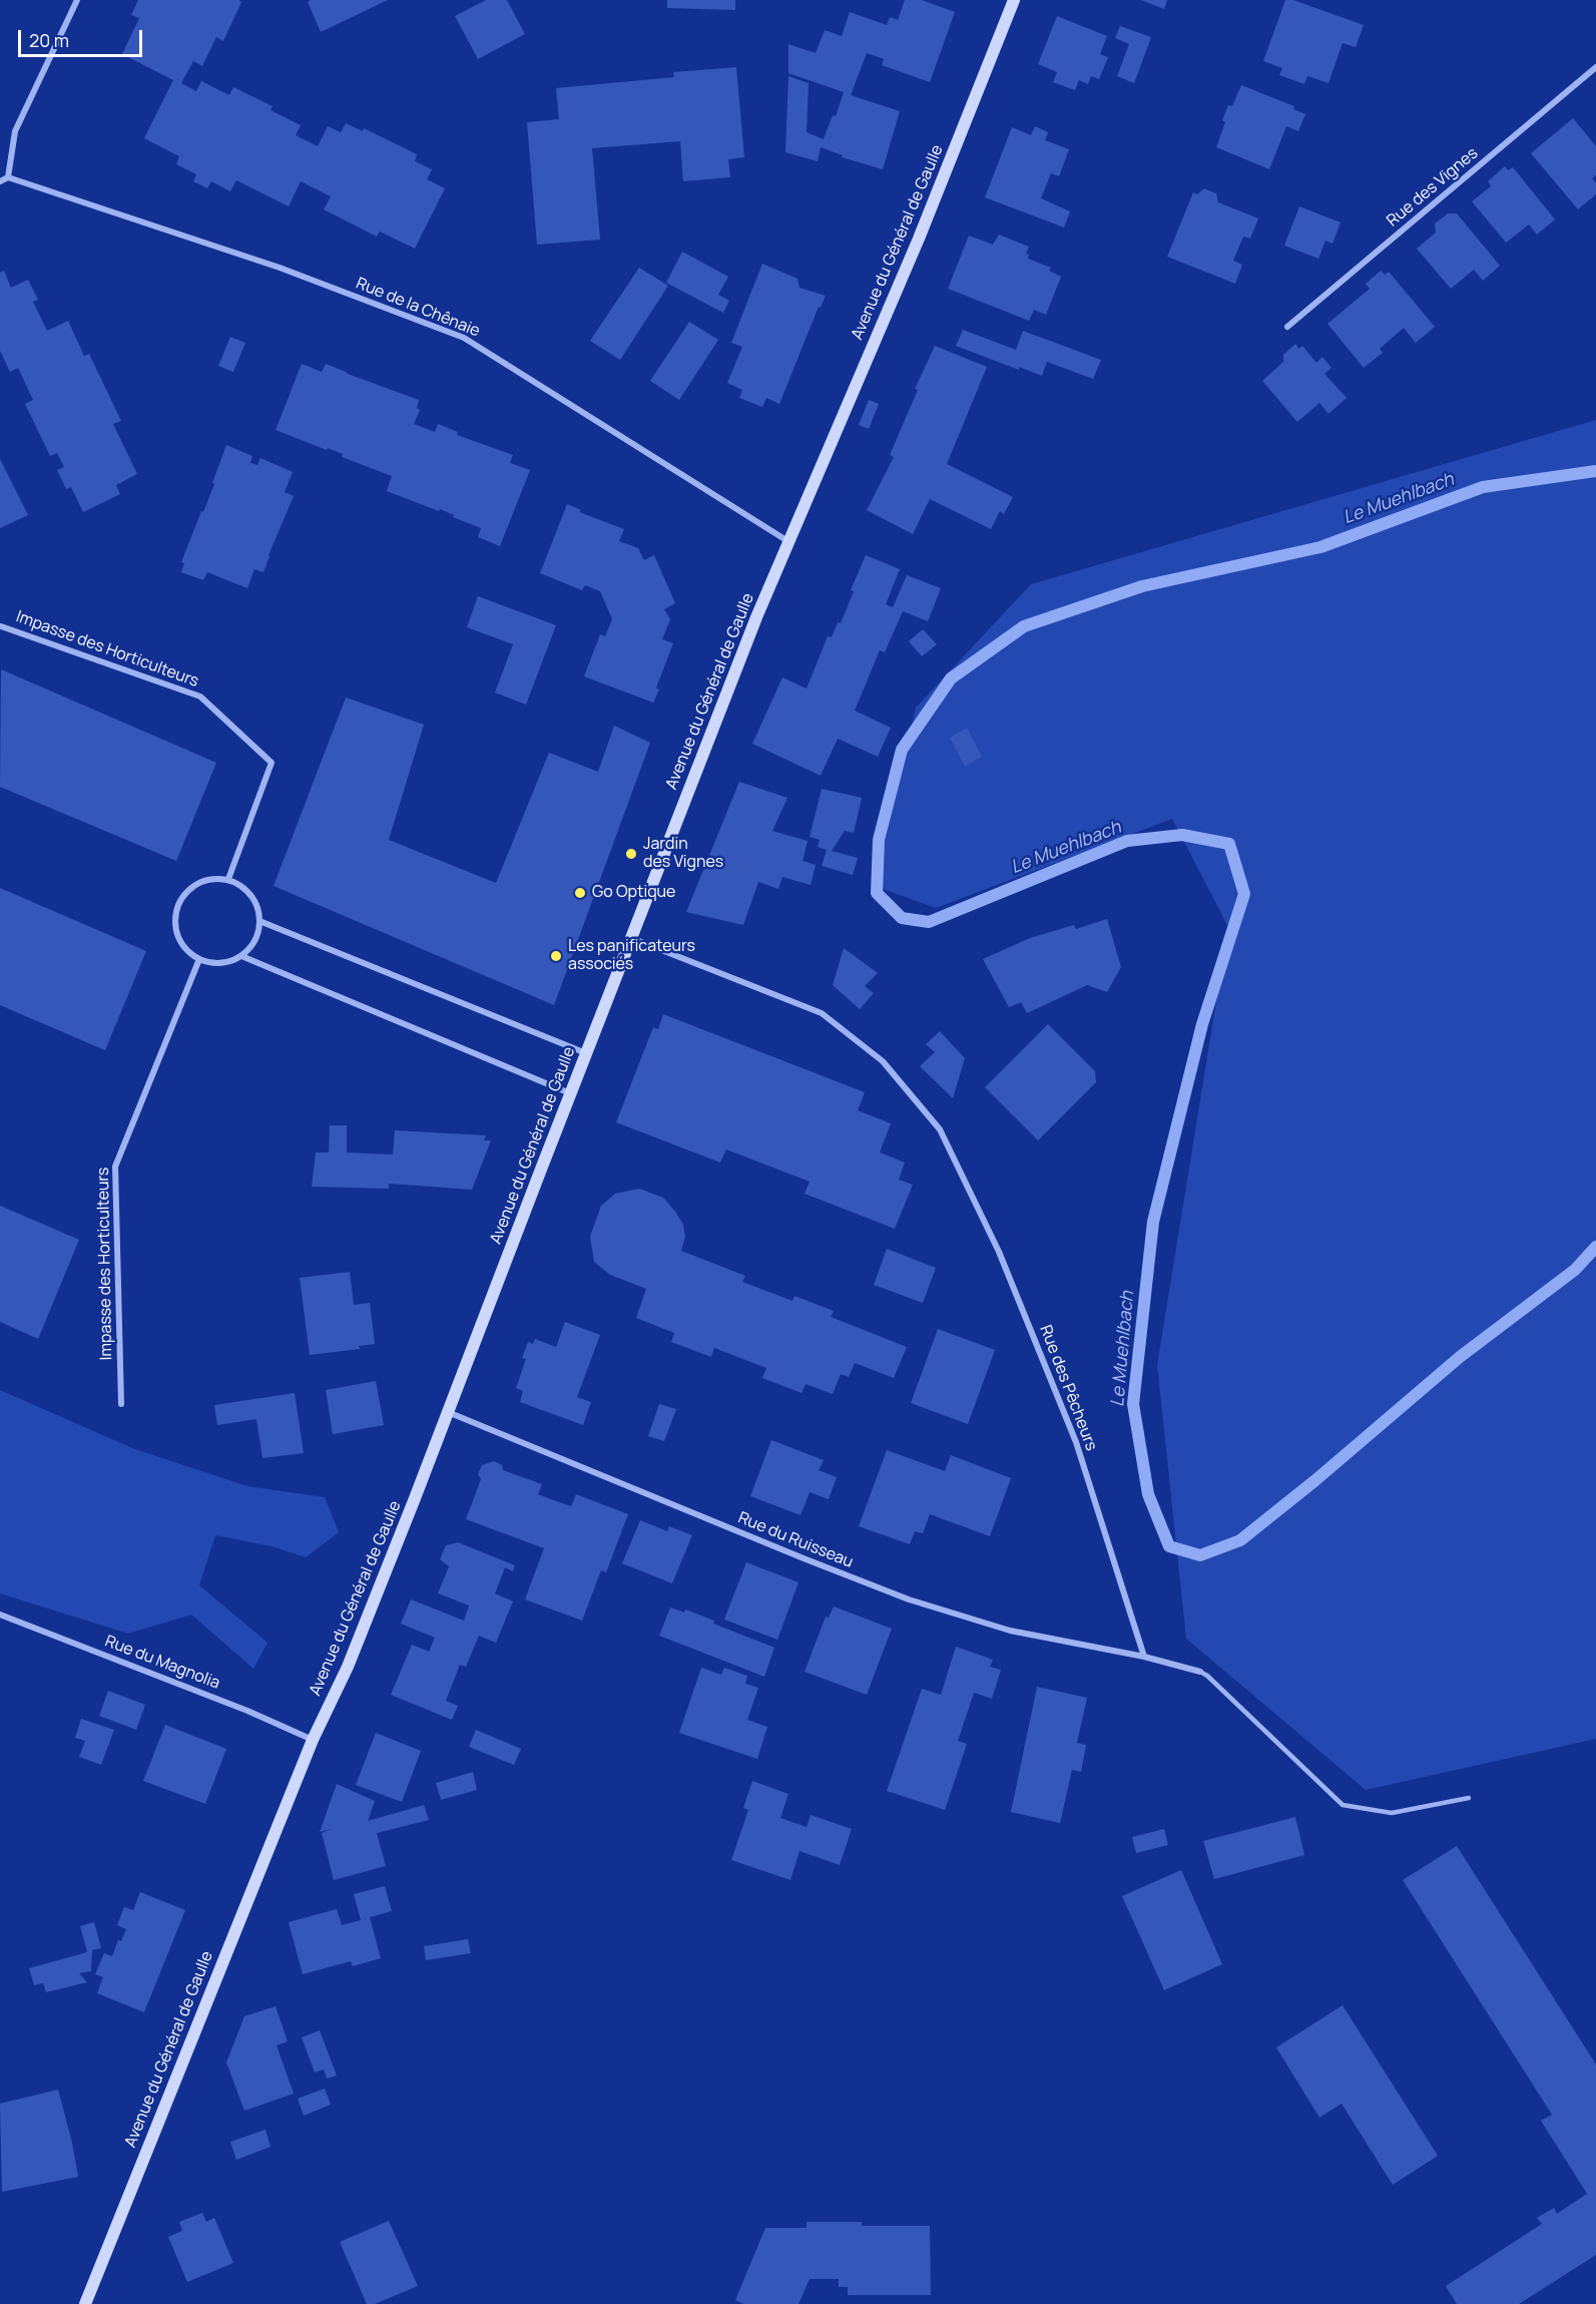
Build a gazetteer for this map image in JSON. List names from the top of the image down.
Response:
{
  "streets": {
    "main road": ["Avenue du Général de Gaulle"],
    "street": [
      "Rue des Vignes",
      "Rue de la Chênaie",
      "Impasse des Horticulteurs",
      "Rue des Pêcheurs",
      "Rue du Ruisseau",
      "Rue du Magnolia"
    ]
  },
  "crossings": [
    ["Avenue du Général de Gaulle", "Rue de la Chênaie"],
    ["Avenue du Général de Gaulle", "Rue des Pêcheurs"],
    ["Avenue du Général de Gaulle", "Rue du Ruisseau"],
    ["Avenue du Général de Gaulle", "Rue du Magnolia"],
    ["Rue des Pêcheurs", "Rue du Ruisseau"]
  ],
  "water": ["Le Muehlbach"],
  "places": ["Jardin des Vignes", "Go Optique", "Les panificateurs associés"],
  "scale_bar": "20 m"
}
